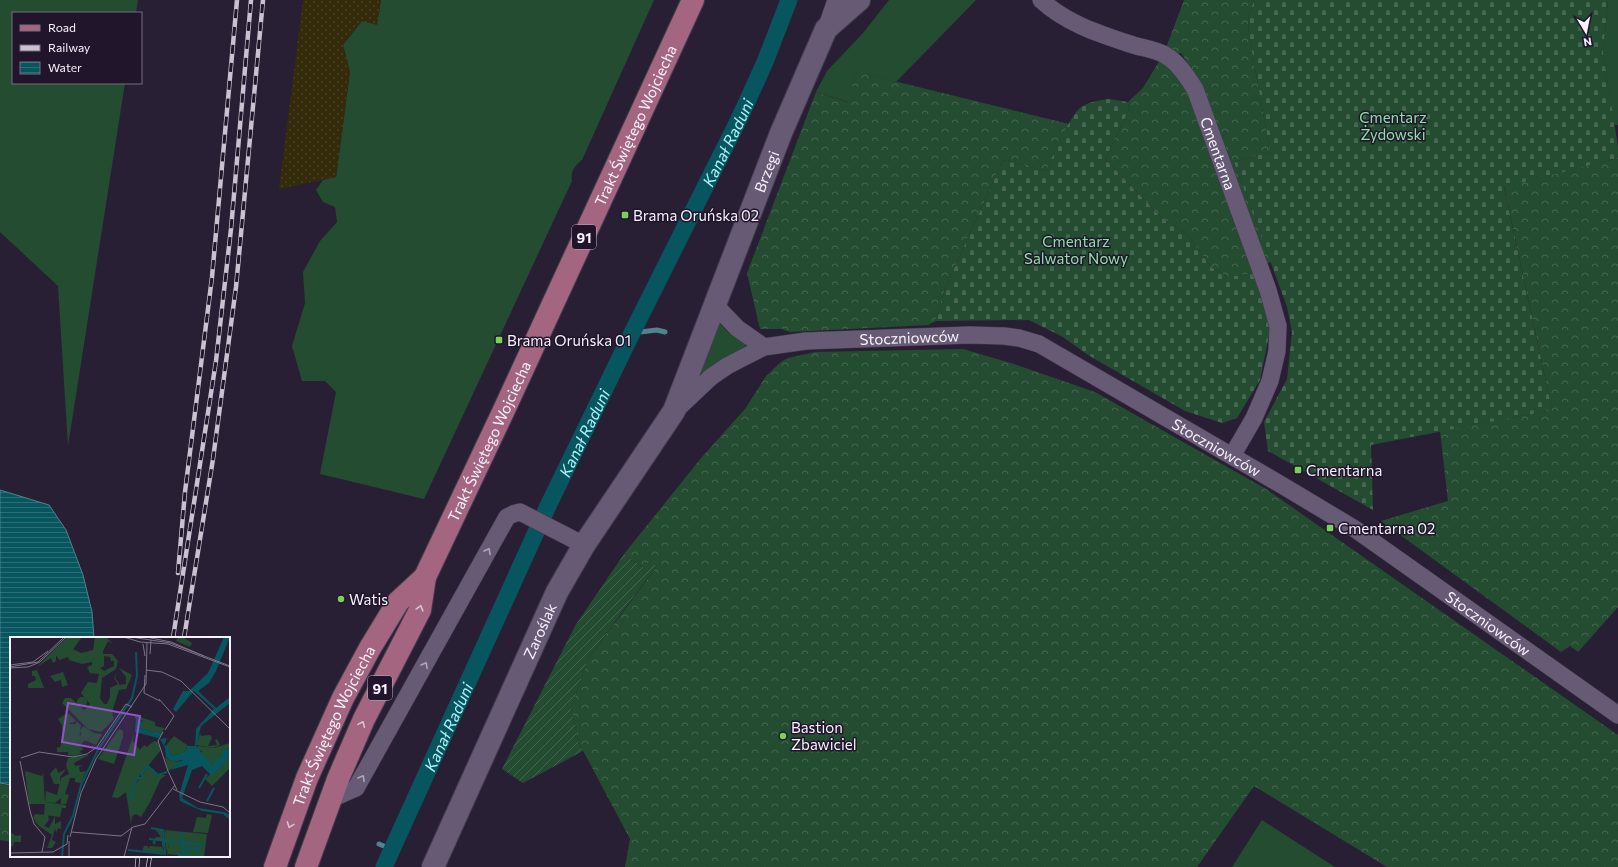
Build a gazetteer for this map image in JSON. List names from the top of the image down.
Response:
{
  "streets": {
    "main road": ["Trakt Świętego Wojciecha", "91"],
    "street": [
      "Cmentarna",
      "Brzegi",
      "Stoczniowców",
      "Zaroślak"
    ]
  },
  "crossings": [
    ["Trakt Świętego Wojciecha", "Zaroślak"],
    ["Cmentarna", "Stoczniowców"],
    ["Brzegi", "Stoczniowców"],
    ["Brzegi", "Zaroślak"],
    ["Stoczniowców", "Zaroślak"]
  ],
  "water": ["Kanał Raduni"],
  "parks": ["Cmentarz Żydowski", "Cmentarz Salwator Nowy"],
  "places": {
    "transit": [
      "Brama Oruńska 02",
      "Brama Oruńska 01",
      "Cmentarna",
      "Cmentarna 02"
    ],
    "other": ["Watis", "Bastion Zbawiciel"]
  },
  "legend": ["Road", "Railway", "Water"],
  "north": "bottom"
}
